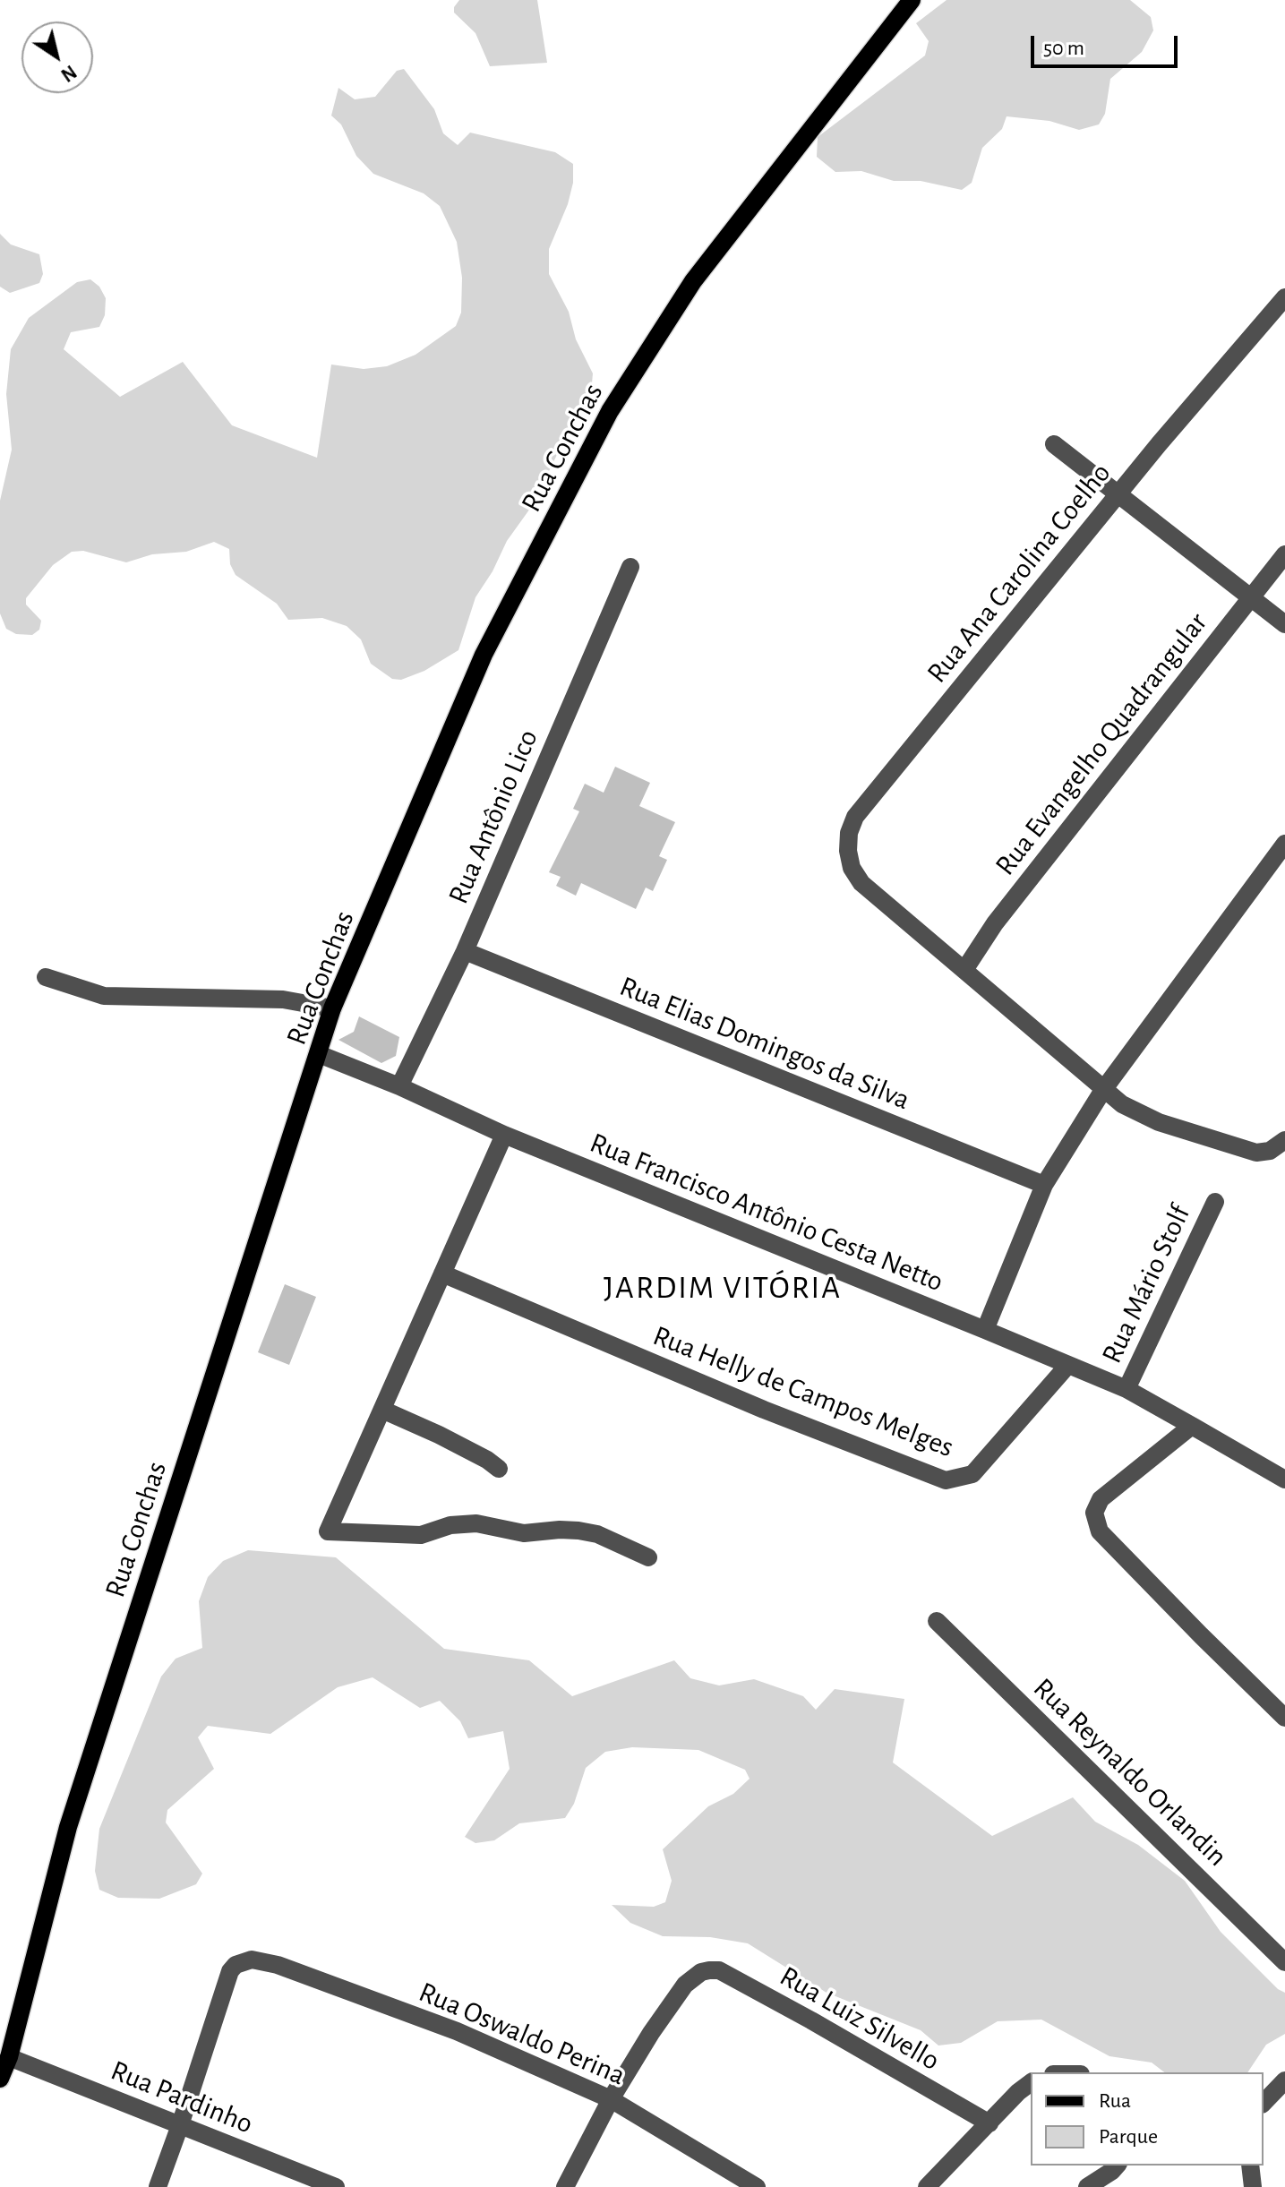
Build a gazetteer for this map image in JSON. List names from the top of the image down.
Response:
{
  "streets": {
    "main road": ["Rua Conchas"],
    "street": [
      "Rua Ana Carolina Coelho",
      "Rua Evangelho Quadrangular",
      "Rua Antônio Lico",
      "Rua Elias Domingos da Silva",
      "Rua Francisco Antônio Cesta Netto",
      "Rua Mário Stolf",
      "Rua Helly de Campos Melges",
      "Rua Reynaldo Orlandin",
      "Rua Luiz Silvello",
      "Rua Oswaldo Perina",
      "Rua Pardinho"
    ]
  },
  "crossings": [
    ["Rua Conchas", "Rua Francisco Antônio Cesta Netto"],
    ["Rua Conchas", "Rua Pardinho"],
    ["Rua Ana Carolina Coelho", "Rua Evangelho Quadrangular"],
    ["Rua Antônio Lico", "Rua Elias Domingos da Silva"],
    ["Rua Antônio Lico", "Rua Francisco Antônio Cesta Netto"],
    ["Rua Francisco Antônio Cesta Netto", "Rua Mário Stolf"],
    ["Rua Francisco Antônio Cesta Netto", "Rua Helly de Campos Melges"],
    ["Rua Luiz Silvello", "Rua Oswaldo Perina"],
    ["Rua Oswaldo Perina", "Rua Pardinho"]
  ],
  "districts": ["JARDIM VITÓRIA"],
  "legend": ["Rua", "Parque"],
  "scale_bar": "50 m",
  "north": "bottom right"
}
